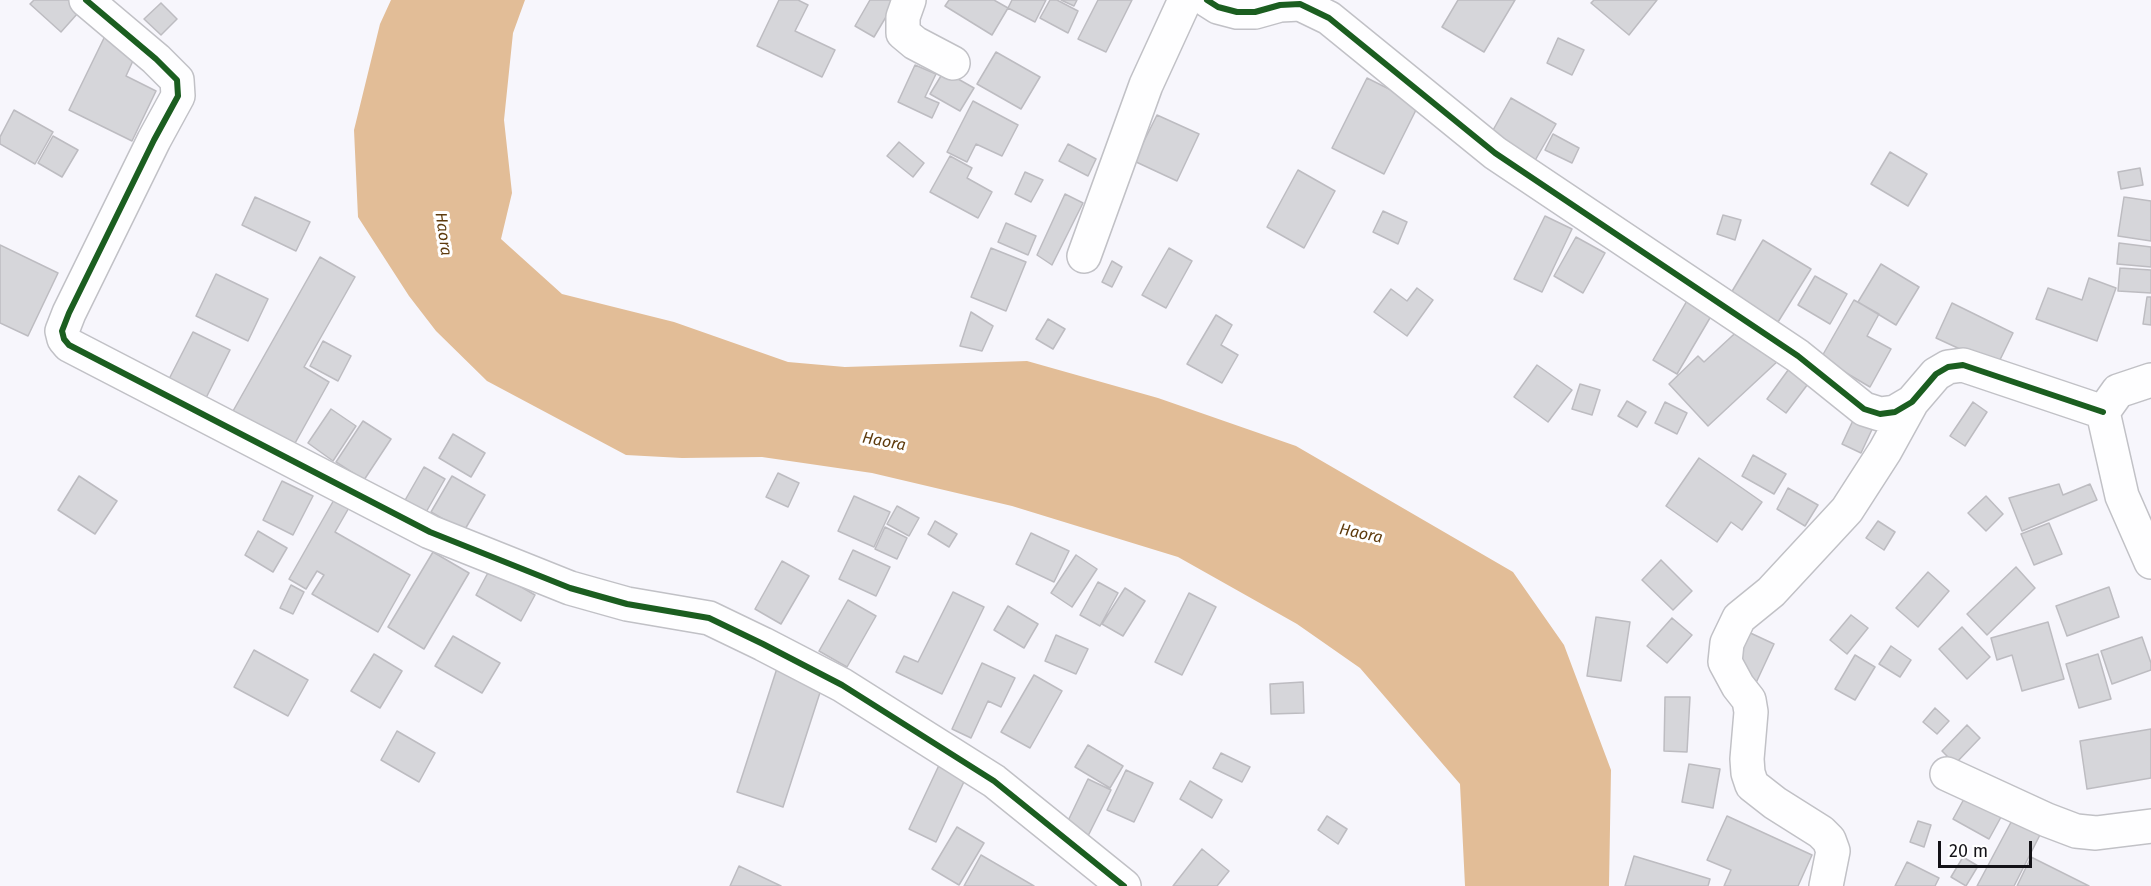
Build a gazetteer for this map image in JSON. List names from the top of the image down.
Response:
{
  "water": ["Haora"],
  "scale_bar": "20 m"
}
